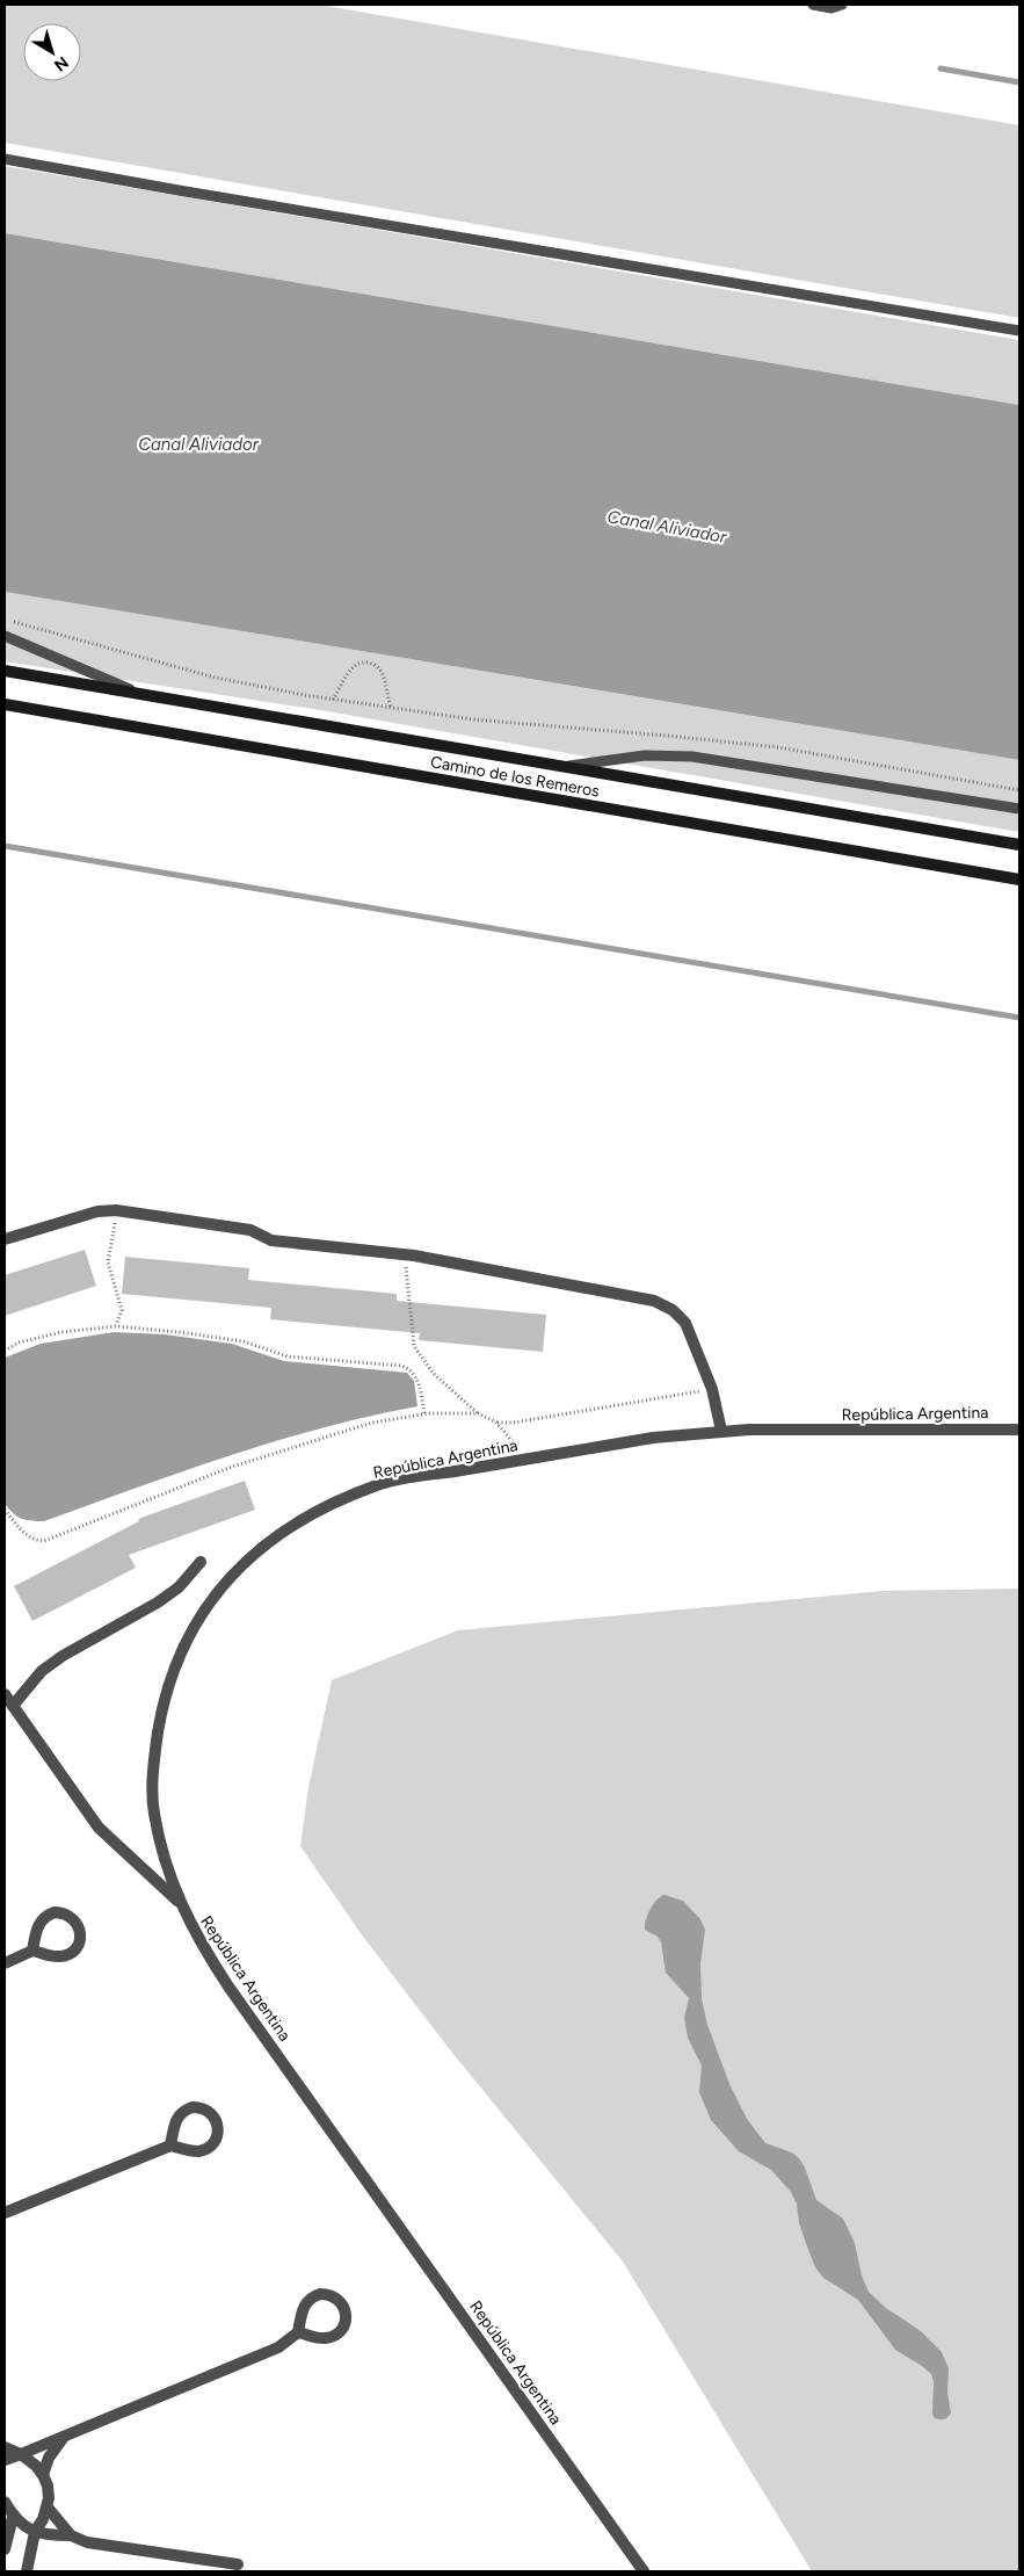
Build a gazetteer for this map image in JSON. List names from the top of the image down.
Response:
{
  "streets": {
    "main road": ["Camino de los Remeros"],
    "street": ["República Argentina"]
  },
  "water": ["Canal Aliviador"],
  "north": "bottom right"
}
